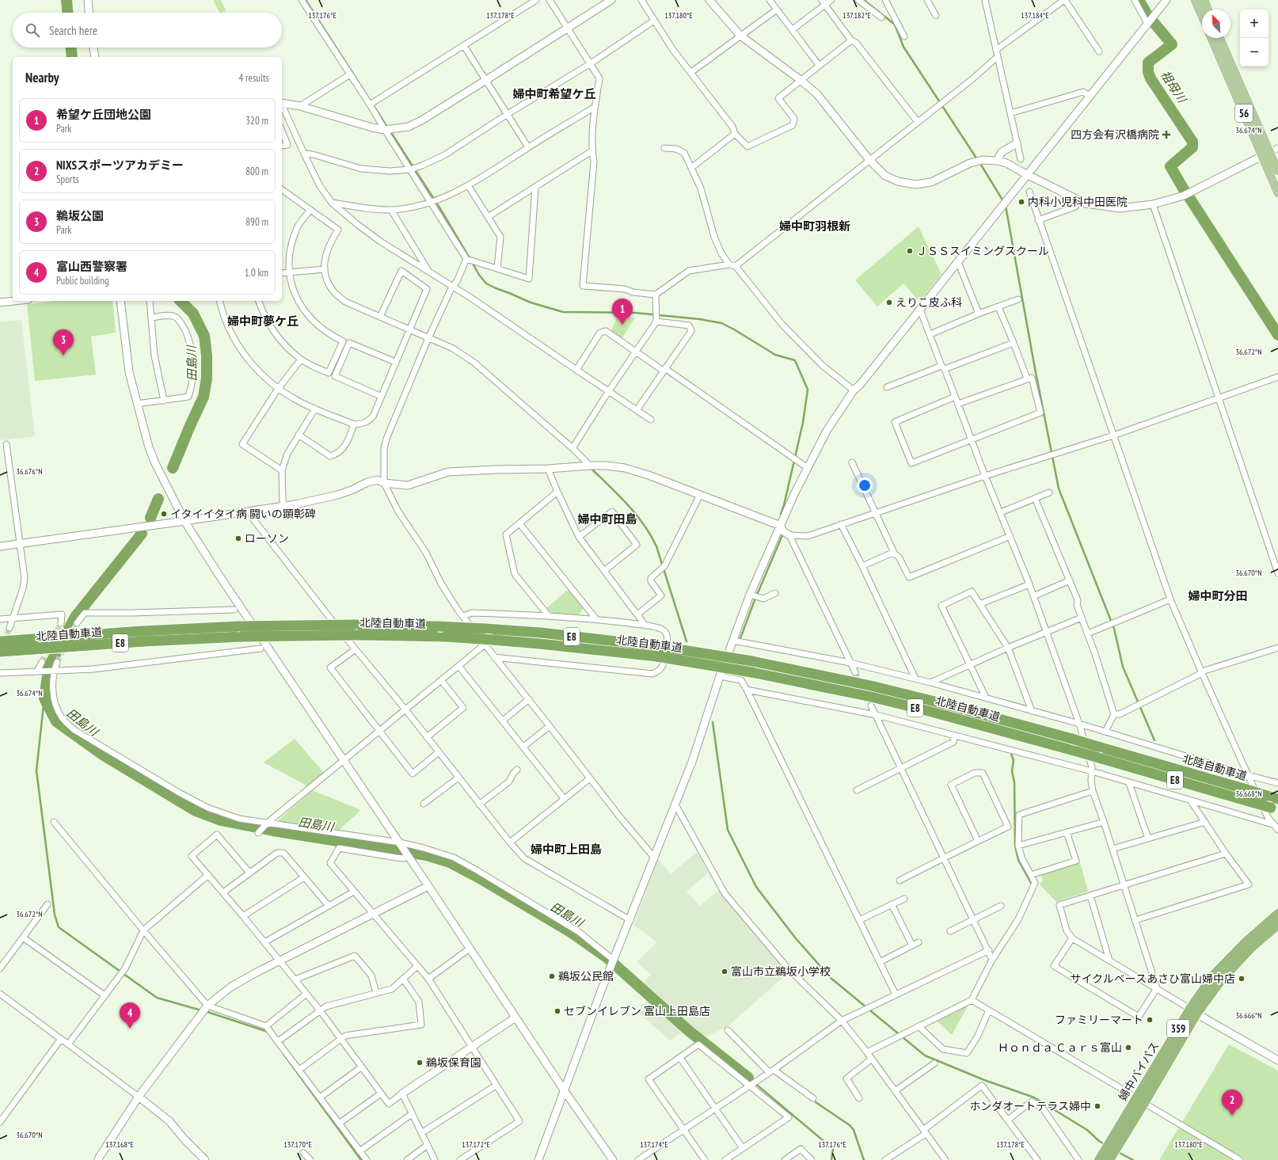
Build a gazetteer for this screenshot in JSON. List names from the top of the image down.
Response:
{
  "streets": {
    "highway": [
      "北陸自動車道",
      "E8",
      "359",
      "婦中バイパス"
    ],
    "main road": ["56"]
  },
  "districts": [
    "婦中町希望ケ丘",
    "婦中町羽根新",
    "婦中町夢ケ丘",
    "婦中町田島",
    "婦中町分田",
    "婦中町上田島"
  ],
  "water": ["祖母川", "田島川"],
  "places": {
    "health": ["四方会有沢橋病院"],
    "other": [
      "内科小児科中田医院",
      "ＪＳＳスイミングスクール",
      "えりこ皮ふ科",
      "イタイイタイ病 闘いの顕彰碑",
      "ローソン",
      "富山市立鵜坂小学校",
      "鵜坂公民館",
      "サイクルベースあさひ富山婦中店",
      "セブンイレブン 富山上田島店",
      "ファミリーマート",
      "Ｈｏｎｄａ Ｃａｒｓ富山",
      "鵜坂保育園",
      "ホンダオートテラス婦中"
    ]
  },
  "north": "top left",
  "page": {
    "map_buttons": ["+", "−"],
    "search": "Search here",
    "heading": ["Nearby", "4 results"],
    "list": [
      {
        "mark": "1",
        "name": "希望ケ丘団地公園",
        "note": "Park",
        "value": "320 m"
      },
      {
        "mark": "2",
        "name": "NIXSスポーツアカデミー",
        "note": "Sports",
        "value": "800 m"
      },
      {
        "mark": "3",
        "name": "鵜坂公園",
        "note": "Park",
        "value": "890 m"
      },
      {
        "mark": "4",
        "name": "富山西警察署",
        "note": "Public building",
        "value": "1.0 km"
      }
    ],
    "pins": [
      "1",
      "3",
      "4",
      "2"
    ]
  },
  "coordinates": [
    "137.180°E",
    "137.176°E",
    "137.178°E",
    "137.182°E",
    "137.184°E",
    "36.674°N",
    "36.672°N",
    "36.676°N",
    "36.670°N",
    "36.668°N",
    "36.666°N",
    "137.168°E",
    "137.170°E",
    "137.172°E",
    "137.174°E"
  ]
}
